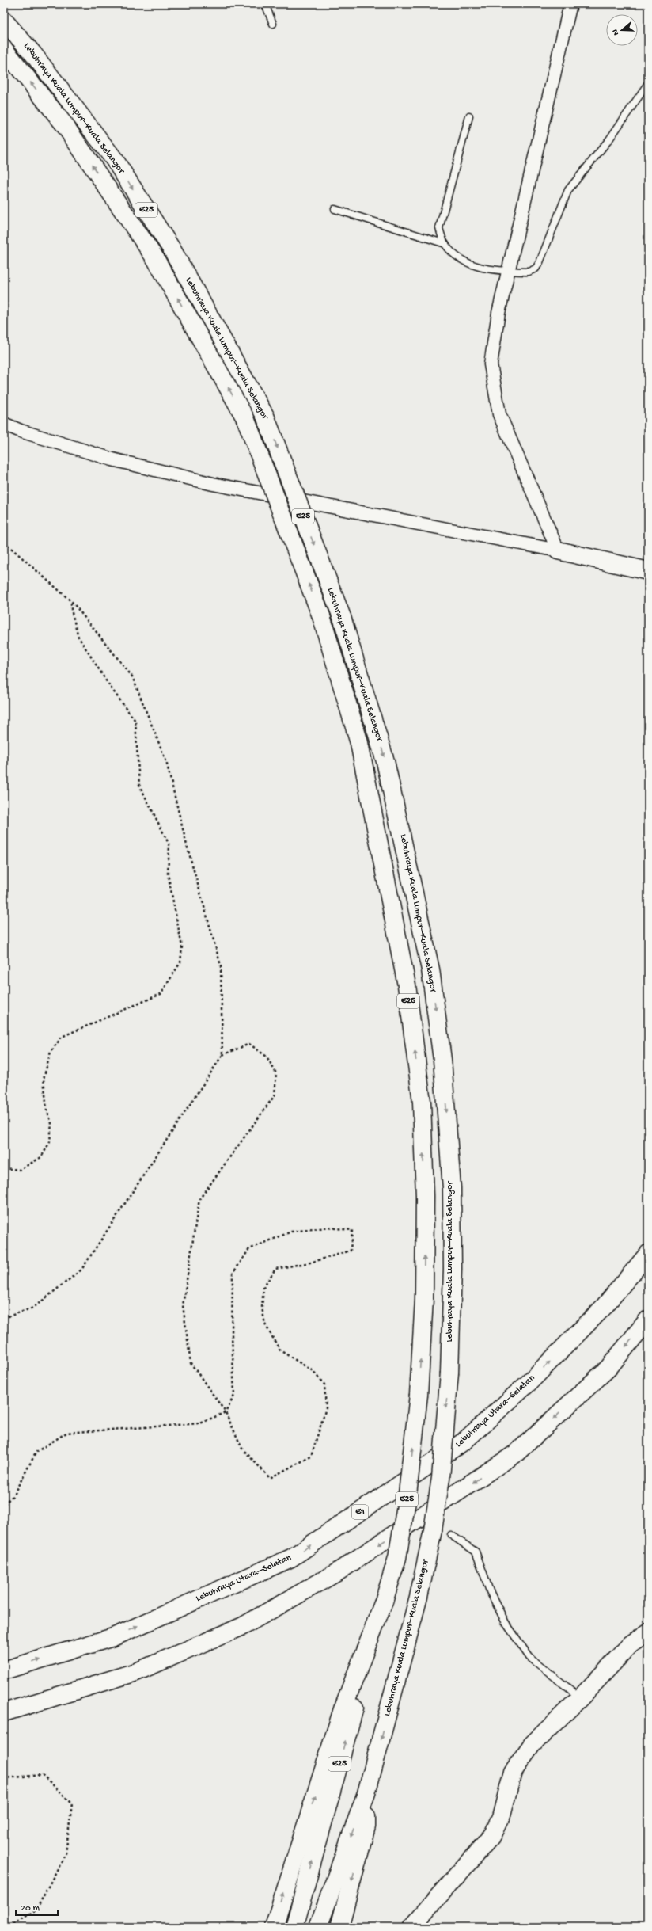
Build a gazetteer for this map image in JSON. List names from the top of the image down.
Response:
{
  "streets": {
    "main road": [
      "Lebuhraya Kuala Lumpur–Kuala Selangor",
      "E25",
      "Lebuhraya Utara–Selatan",
      "E1"
    ]
  },
  "scale_bar": "20 m",
  "north": "left"
}
